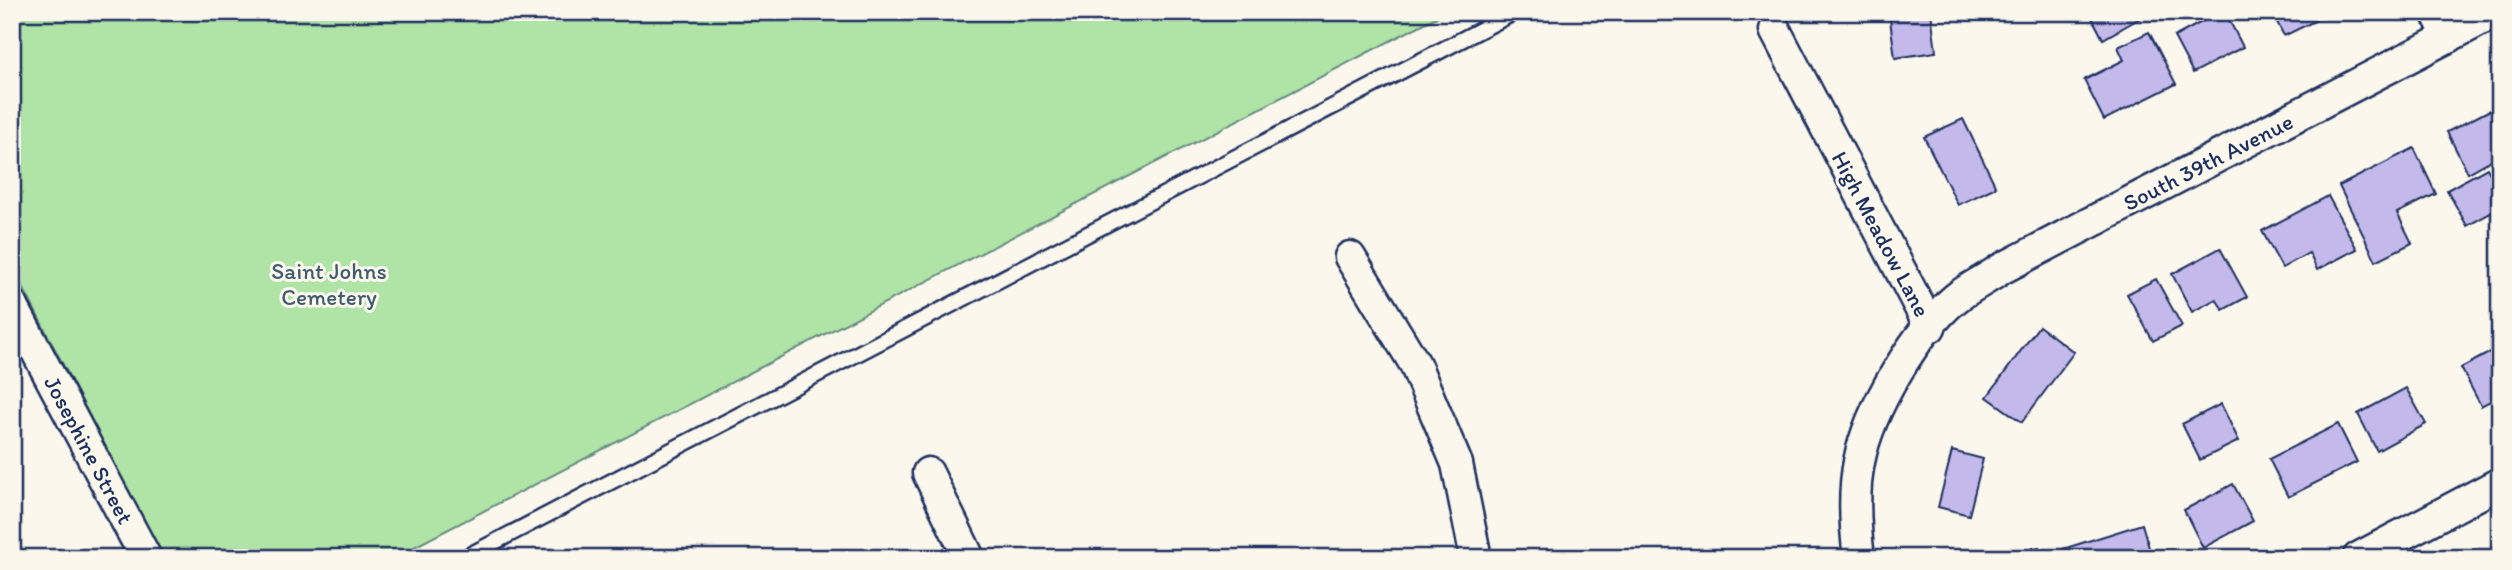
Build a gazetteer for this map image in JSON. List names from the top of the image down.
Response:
{
  "streets": {
    "street": ["South 39th Avenue", "High Meadow Lane", "Josephine Street"]
  },
  "crossings": [
    ["South 39th Avenue", "High Meadow Lane"]
  ],
  "parks": ["Saint Johns Cemetery"]
}
